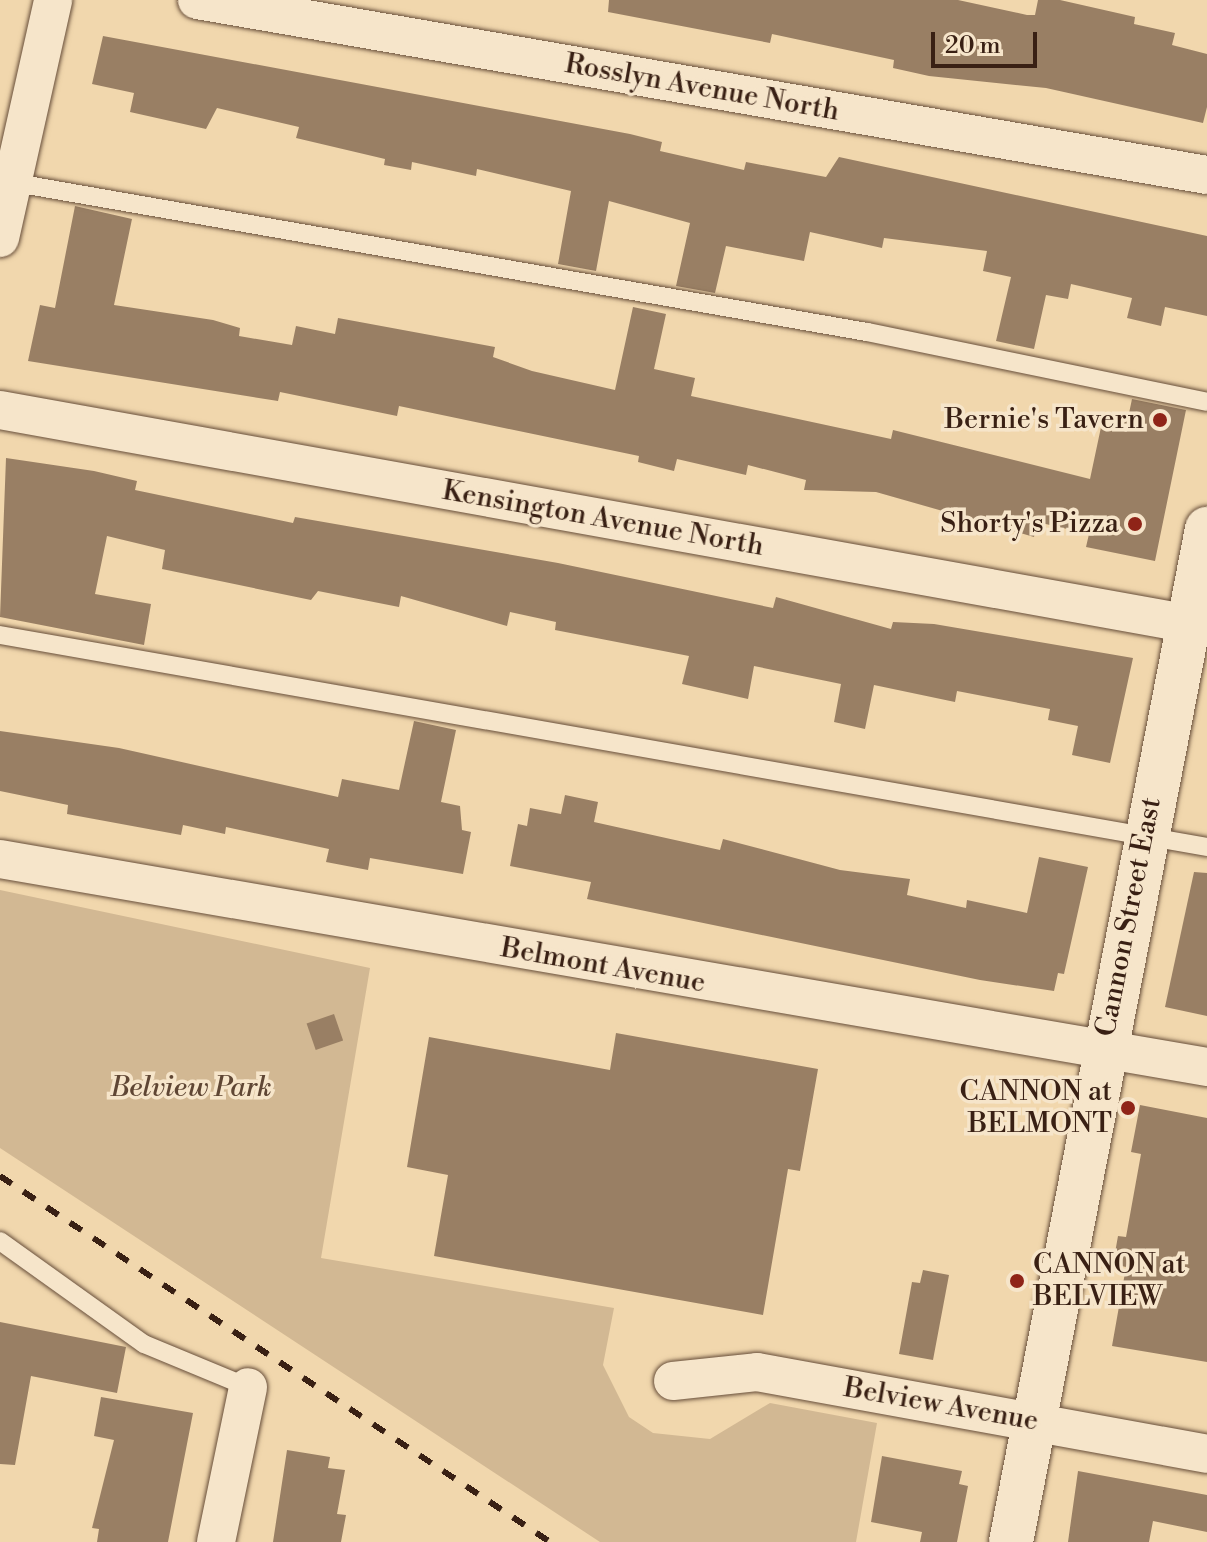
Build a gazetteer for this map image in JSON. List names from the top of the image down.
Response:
{
  "streets": {
    "main road": ["Cannon Street East"],
    "street": [
      "Rosslyn Avenue North",
      "Kensington Avenue North",
      "Belmont Avenue",
      "Belview Avenue"
    ]
  },
  "crossings": [
    ["Kensington Avenue North", "Cannon Street East"],
    ["Cannon Street East", "Belmont Avenue"],
    ["Cannon Street East", "Belview Avenue"]
  ],
  "parks": ["Belview Park"],
  "places": [
    "Bernie's Tavern",
    "Shorty's Pizza",
    "CANNON at BELMONT",
    "CANNON at BELVIEW"
  ],
  "scale_bar": "20 m"
}
